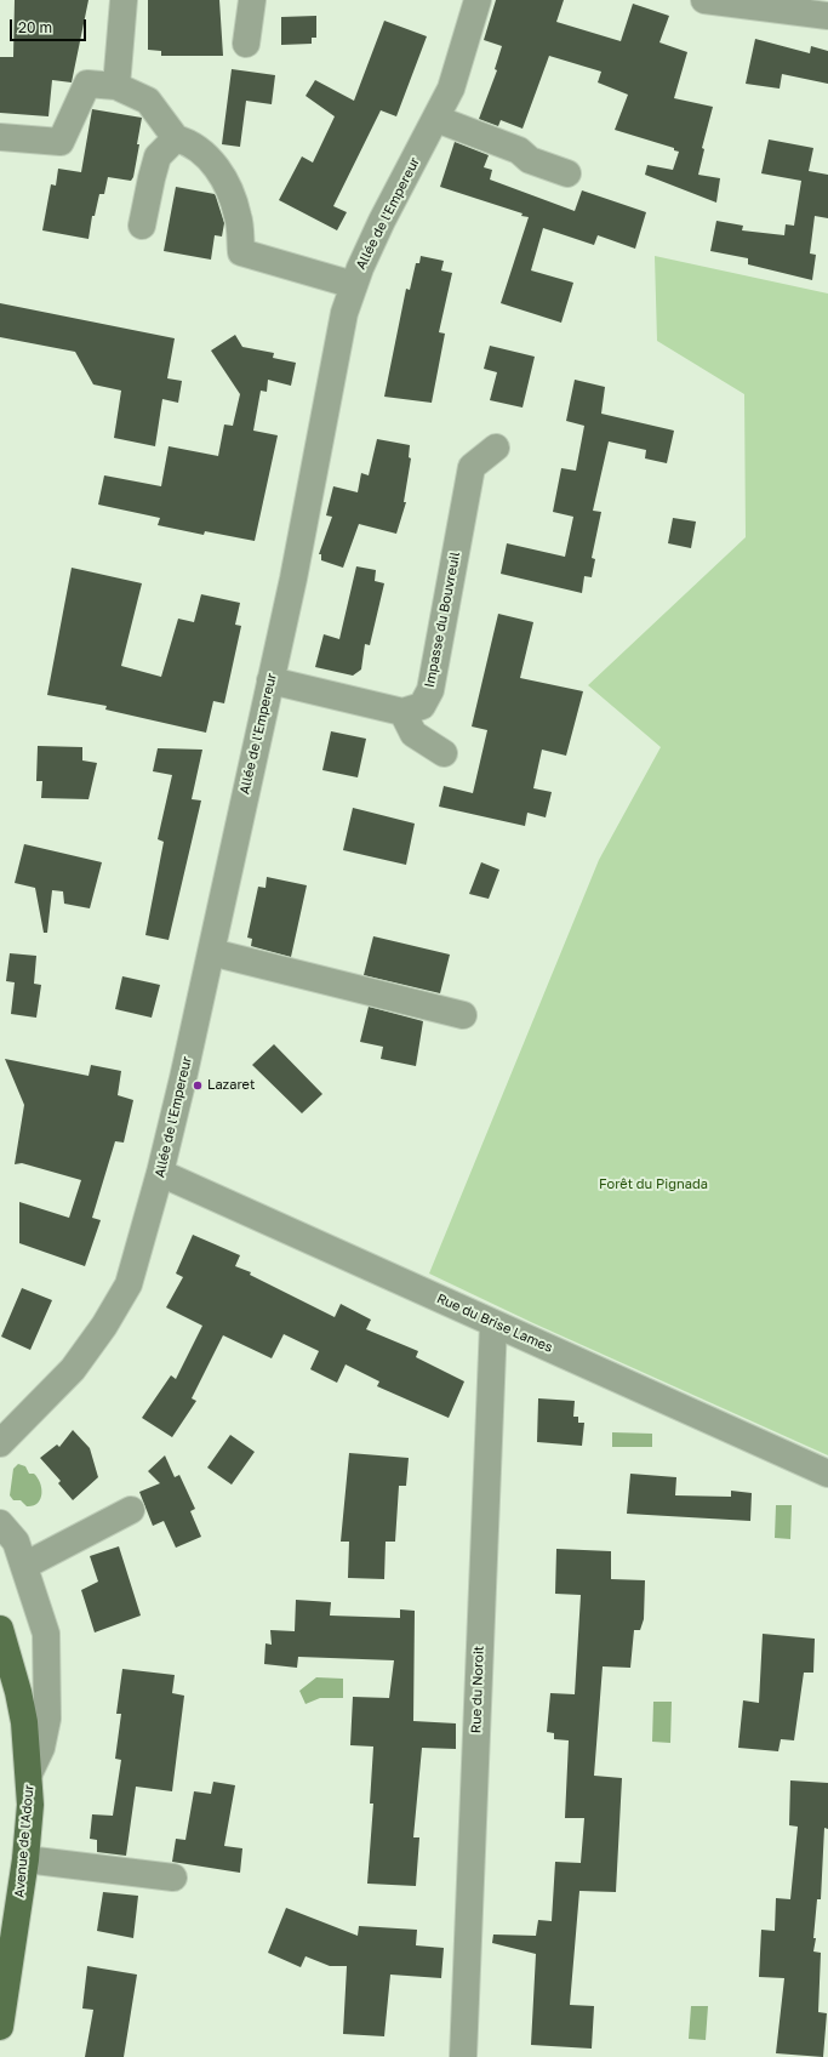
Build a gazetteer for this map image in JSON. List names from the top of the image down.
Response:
{
  "streets": {
    "main road": ["Avenue de l'Adour"],
    "street": [
      "Allée de l'Empereur",
      "Impasse du Bouvreuil",
      "Rue du Brise Lames",
      "Rue du Noroit"
    ]
  },
  "crossings": [
    ["Allée de l'Empereur", "Rue du Brise Lames"],
    ["Rue du Brise Lames", "Rue du Noroit"]
  ],
  "parks": ["Forêt du Pignada"],
  "places": ["Lazaret"],
  "scale_bar": "20 m"
}
